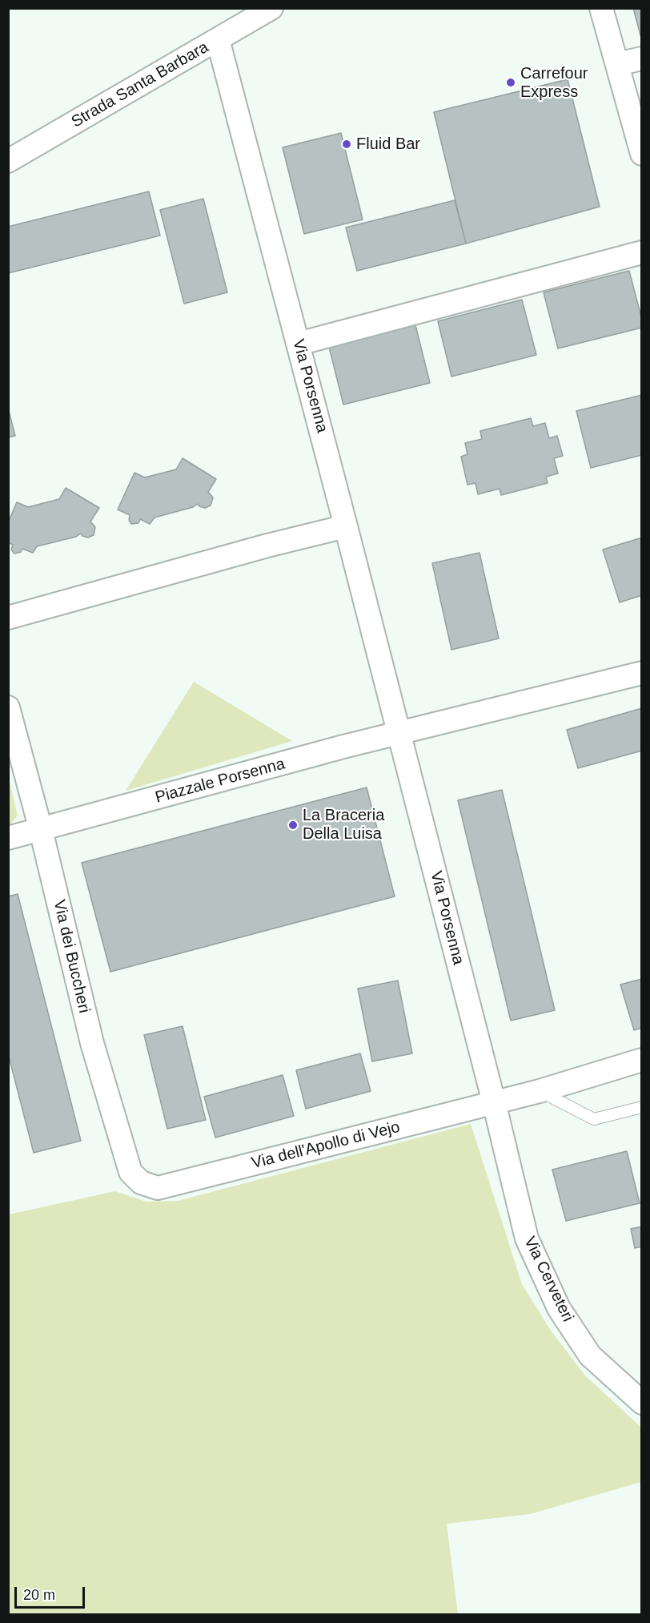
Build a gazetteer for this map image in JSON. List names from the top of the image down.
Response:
{
  "streets": {
    "street": [
      "Strada Santa Barbara",
      "Via Porsenna",
      "Piazzale Porsenna",
      "Via dei Buccheri",
      "Via dell'Apollo di Vejo",
      "Via Cerveteri"
    ]
  },
  "crossings": [
    ["Strada Santa Barbara", "Via Porsenna"],
    ["Via Porsenna", "Piazzale Porsenna"],
    ["Via Porsenna", "Via dell'Apollo di Vejo"],
    ["Via Porsenna", "Via Cerveteri"],
    ["Piazzale Porsenna", "Via dei Buccheri"],
    ["Via dei Buccheri", "Via dell'Apollo di Vejo"],
    ["Via dell'Apollo di Vejo", "Via Cerveteri"]
  ],
  "places": ["Carrefour Express", "Fluid Bar", "La Braceria Della Luisa"],
  "scale_bar": "20 m"
}
